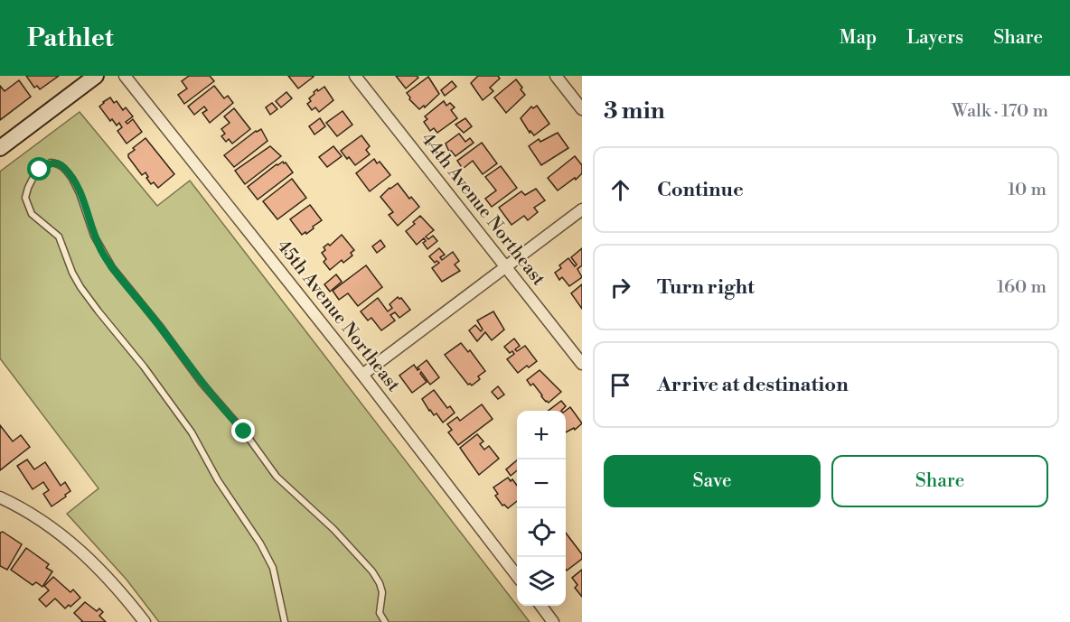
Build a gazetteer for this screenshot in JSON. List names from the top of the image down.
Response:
{
  "streets": {
    "street": ["44th Avenue Northeast", "45th Avenue Northeast"]
  },
  "page": {
    "header": "Pathlet",
    "nav": ["Map", "Layers", "Share"],
    "heading": ["3 min", "Walk · 170 m"],
    "list": [
      ["Continue", "10 m"],
      ["Turn right", "160 m"],
      "Arrive at destination"
    ],
    "map_buttons": ["+", "−"],
    "buttons": ["Save", "Share"]
  }
}
